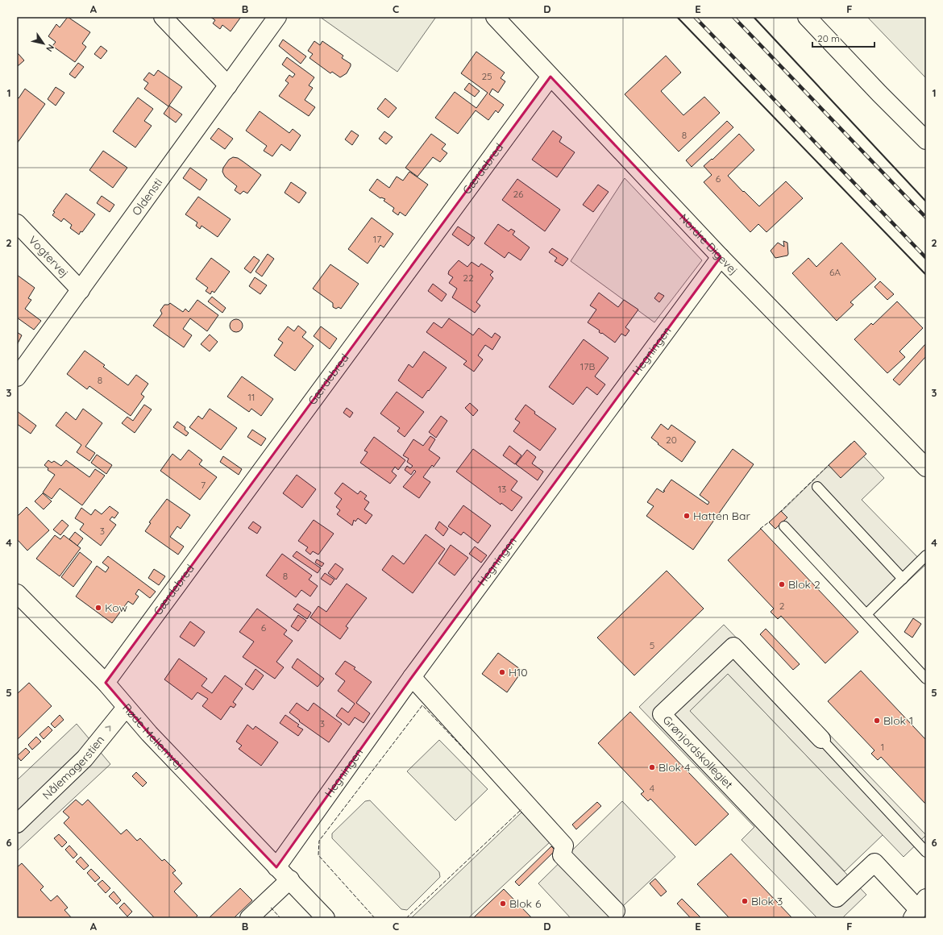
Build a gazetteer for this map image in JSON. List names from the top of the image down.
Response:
{
  "streets": {
    "street": [
      "Gærdebred",
      "Oldensti",
      "Nordre Digevej",
      "Vogtervej",
      "Hegningen",
      "Røde Mellemvej",
      "Grønjordskollegiet",
      "Nålemagerstien"
    ]
  },
  "crossings": [
    ["Gærdebred", "Nordre Digevej"],
    ["Gærdebred", "Røde Mellemvej"],
    ["Oldensti", "Vogtervej"],
    ["Nordre Digevej", "Hegningen"],
    ["Hegningen", "Røde Mellemvej"],
    ["Røde Mellemvej", "Nålemagerstien"]
  ],
  "one_way": ["Nålemagerstien"],
  "places": [
    "Hatten Bar",
    "Blok 2",
    "Kow",
    "H10",
    "Blok 1",
    "Blok 4",
    "Blok 3",
    "Blok 6"
  ],
  "house_numbers": [
    "25",
    "8",
    "6",
    "26",
    "17",
    "6A",
    "22",
    "17B",
    "8",
    "11",
    "20",
    "7",
    "13",
    "3",
    "8",
    "2",
    "6",
    "5",
    "3",
    "1",
    "4"
  ],
  "scale_bar": "20 m",
  "north": "bottom right",
  "grid": {
    "columns": [
      "A",
      "B",
      "C",
      "D",
      "E",
      "F"
    ],
    "rows": [
      "1",
      "2",
      "3",
      "4",
      "5",
      "6"
    ]
  }
}
